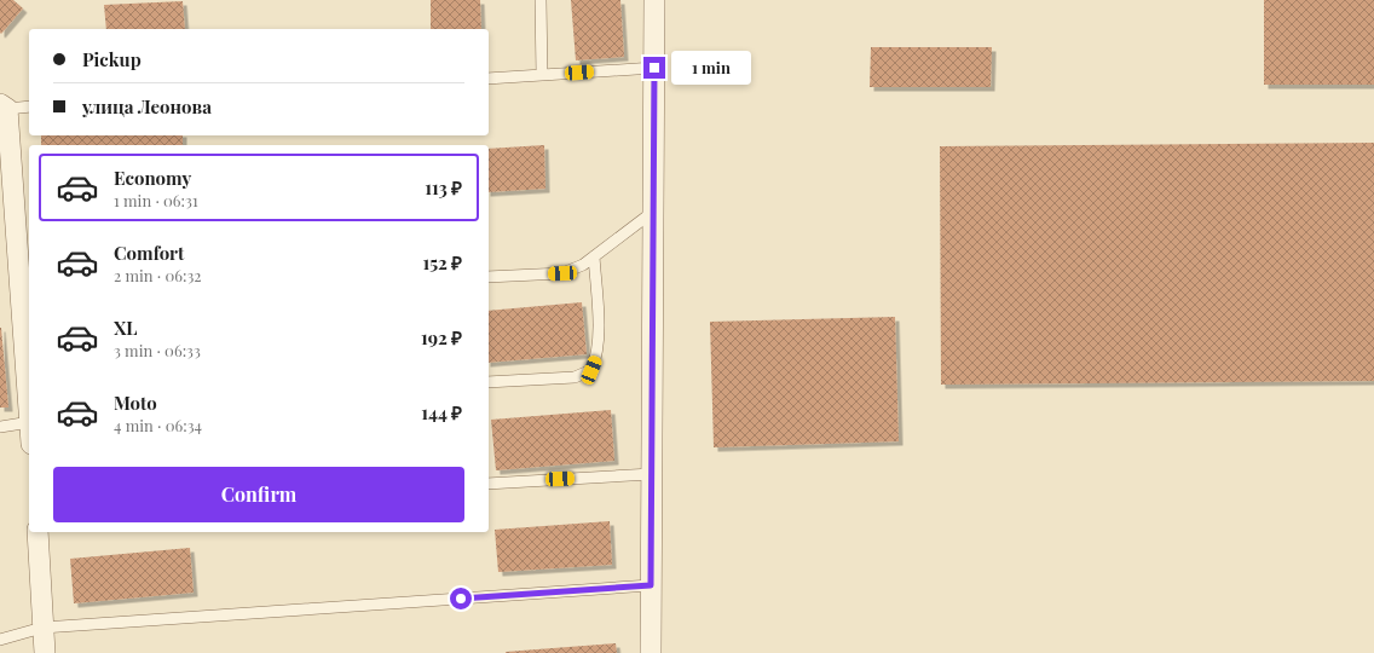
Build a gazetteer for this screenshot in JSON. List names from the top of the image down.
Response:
{
  "page": {
    "banner": ["Pickup", "улица Леонова"],
    "bubble": "1 min",
    "list": [
      {
        "name": "Economy",
        "note": "1 min · 06:31",
        "value": "113 ₽"
      },
      {
        "name": "Comfort",
        "note": "2 min · 06:32",
        "value": "152 ₽"
      },
      {
        "name": "XL",
        "note": "3 min · 06:33",
        "value": "192 ₽"
      },
      {
        "name": "Moto",
        "note": "4 min · 06:34",
        "value": "144 ₽"
      }
    ],
    "buttons": "Confirm"
  }
}
